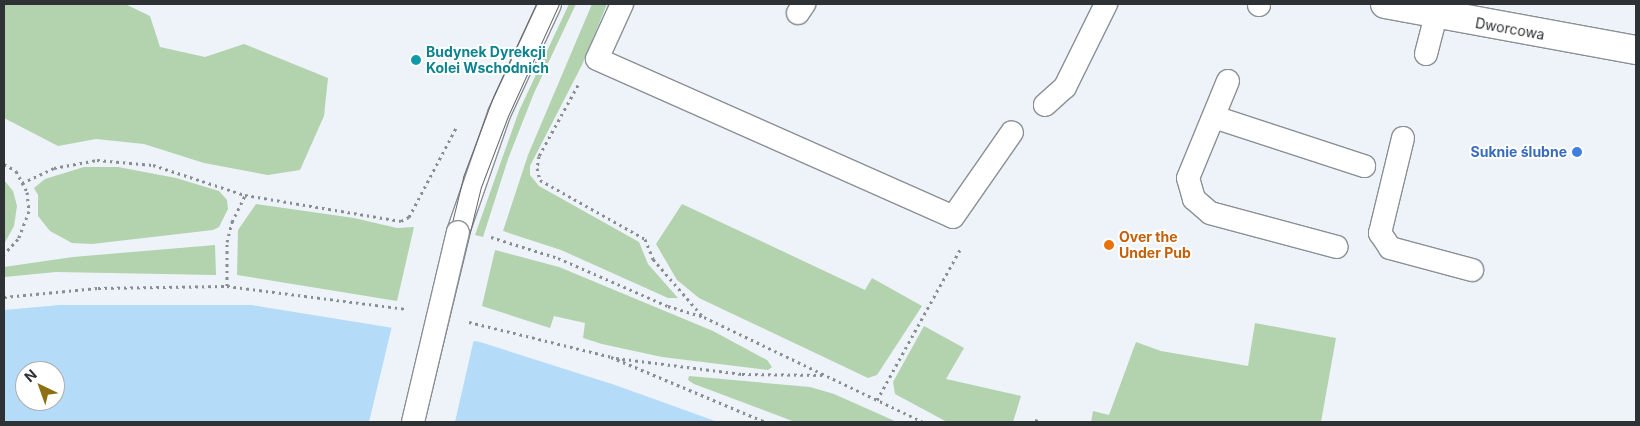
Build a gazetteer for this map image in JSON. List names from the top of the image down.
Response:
{
  "streets": {
    "street": ["Dworcowa"]
  },
  "places": ["Budynek Dyrekcji Kolei Wschodnich", "Suknie ślubne", "Over the Under Pub"],
  "north": "top left"
}
